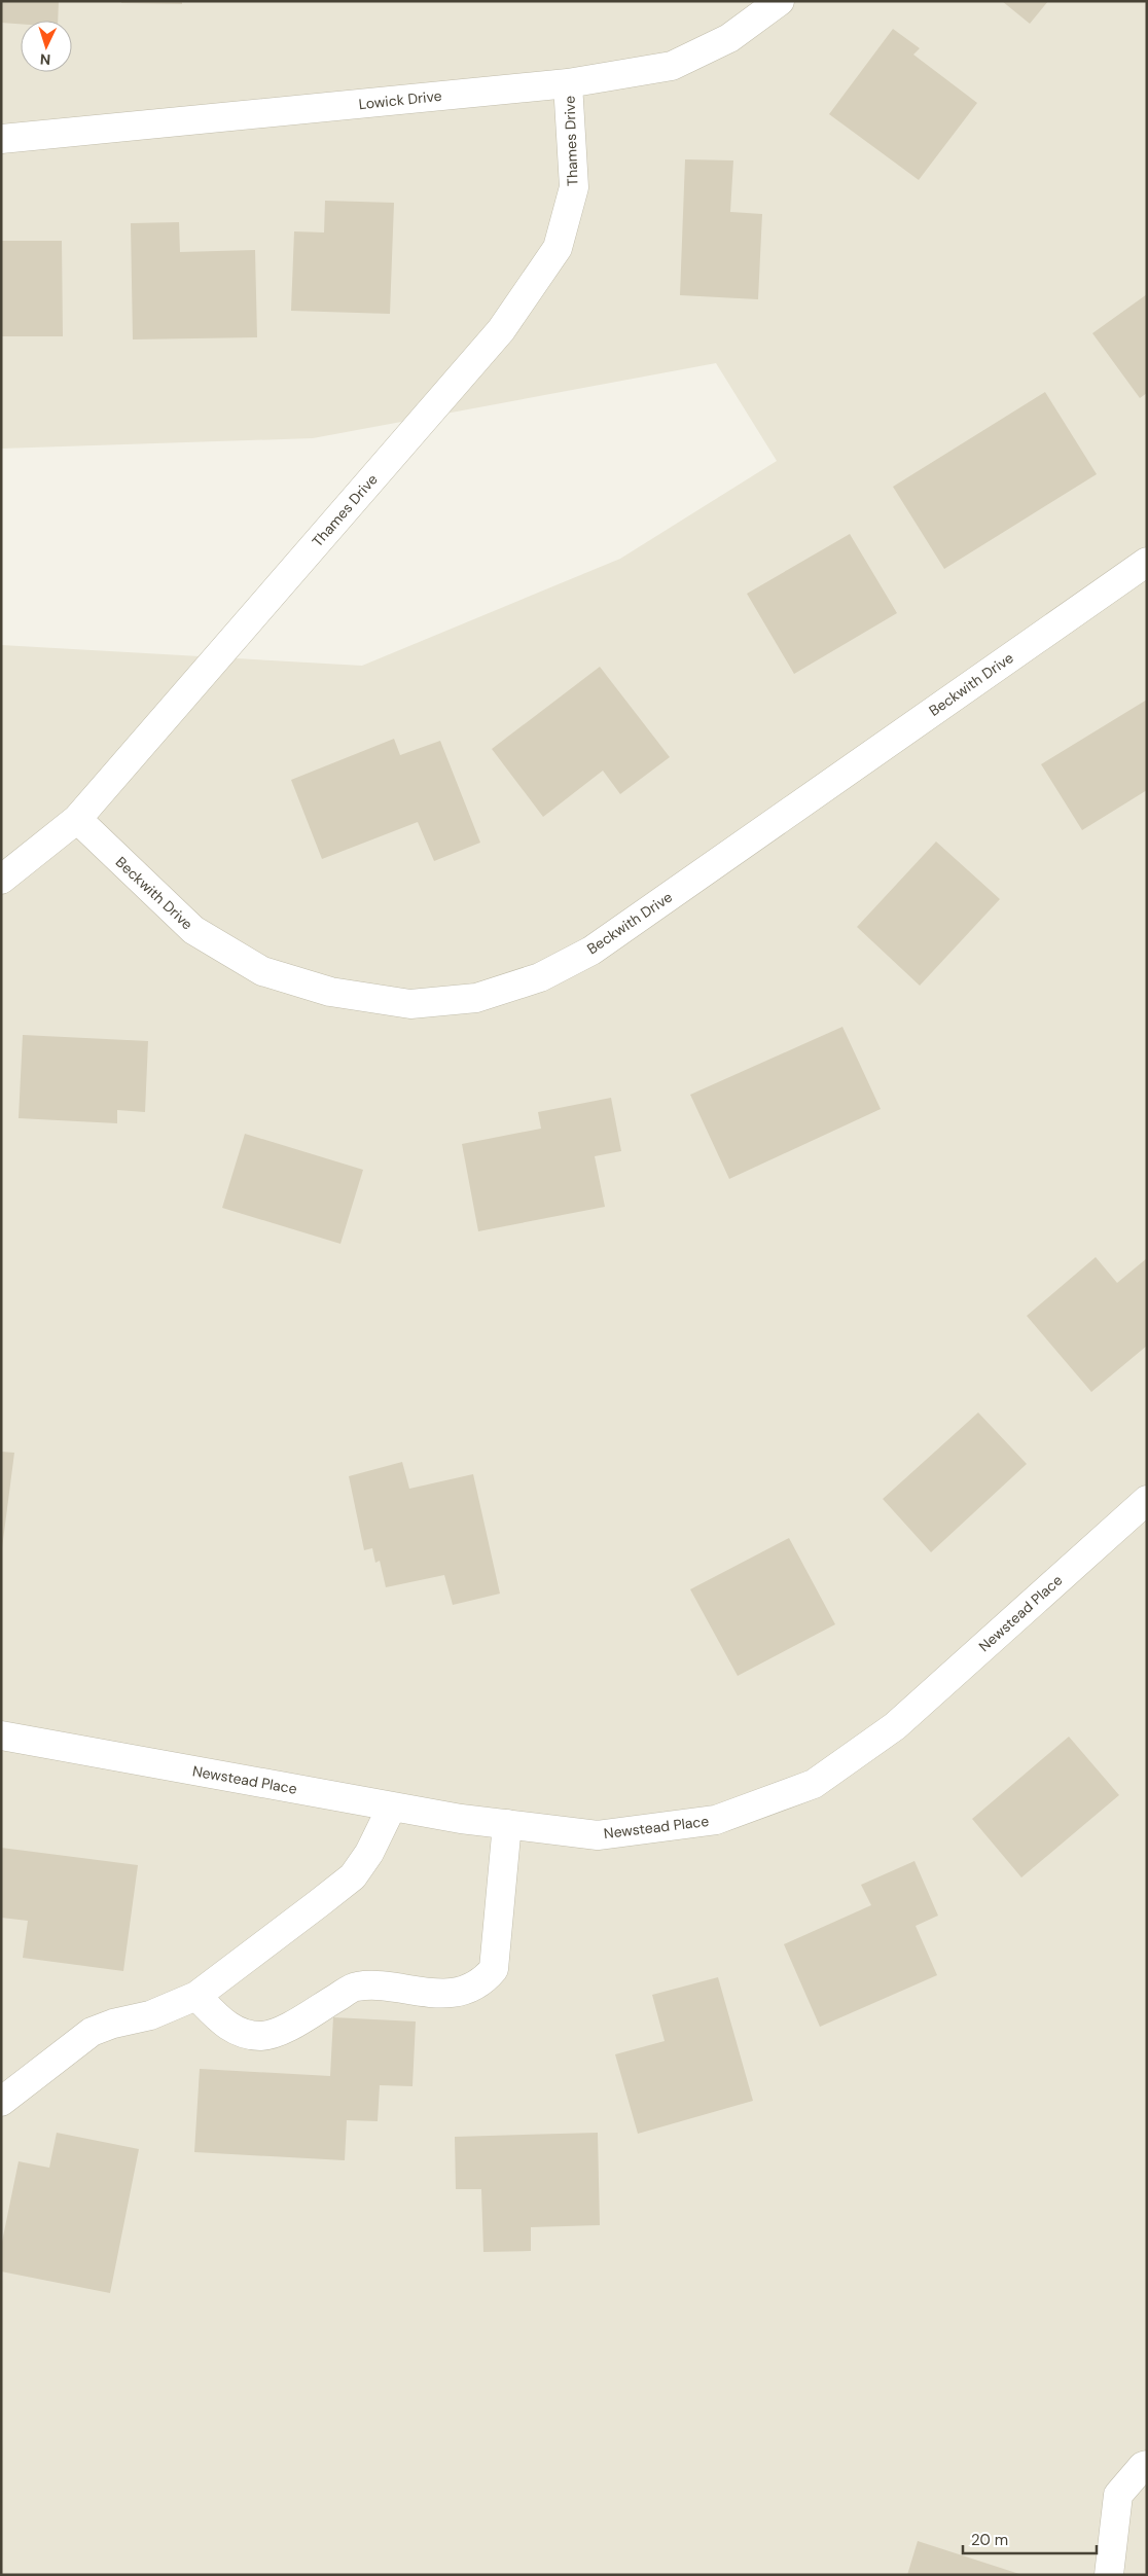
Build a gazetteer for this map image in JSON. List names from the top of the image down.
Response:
{
  "streets": {
    "street": [
      "Lowick Drive",
      "Thames Drive",
      "Beckwith Drive",
      "Newstead Place"
    ]
  },
  "crossings": [
    ["Lowick Drive", "Thames Drive"],
    ["Thames Drive", "Beckwith Drive"]
  ],
  "scale_bar": "20 m",
  "north": "bottom"
}
